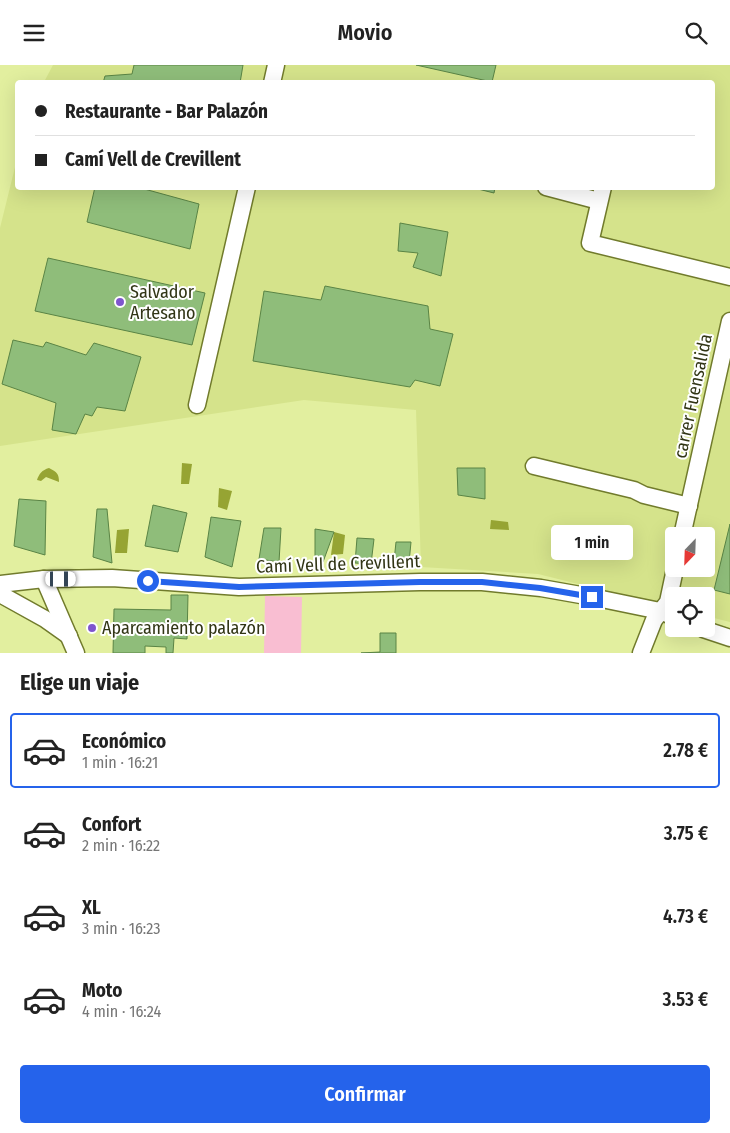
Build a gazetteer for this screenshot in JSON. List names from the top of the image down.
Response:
{
  "streets": {
    "street": ["carrer Fuensalida", "Camí Vell de Crevillent"]
  },
  "places": ["Salvador Artesano", "Aparcamiento palazón"],
  "north": "bottom left",
  "page": {
    "header": "Movio",
    "banner": ["Restaurante - Bar Palazón", "Camí Vell de Crevillent"],
    "bubble": "1 min",
    "heading": "Elige un viaje",
    "list": [
      {
        "name": "Económico",
        "note": "1 min · 16:21",
        "value": "2.78 €"
      },
      {
        "name": "Confort",
        "note": "2 min · 16:22",
        "value": "3.75 €"
      },
      {
        "name": "XL",
        "note": "3 min · 16:23",
        "value": "4.73 €"
      },
      {
        "name": "Moto",
        "note": "4 min · 16:24",
        "value": "3.53 €"
      }
    ],
    "buttons": "Confirmar"
  }
}
